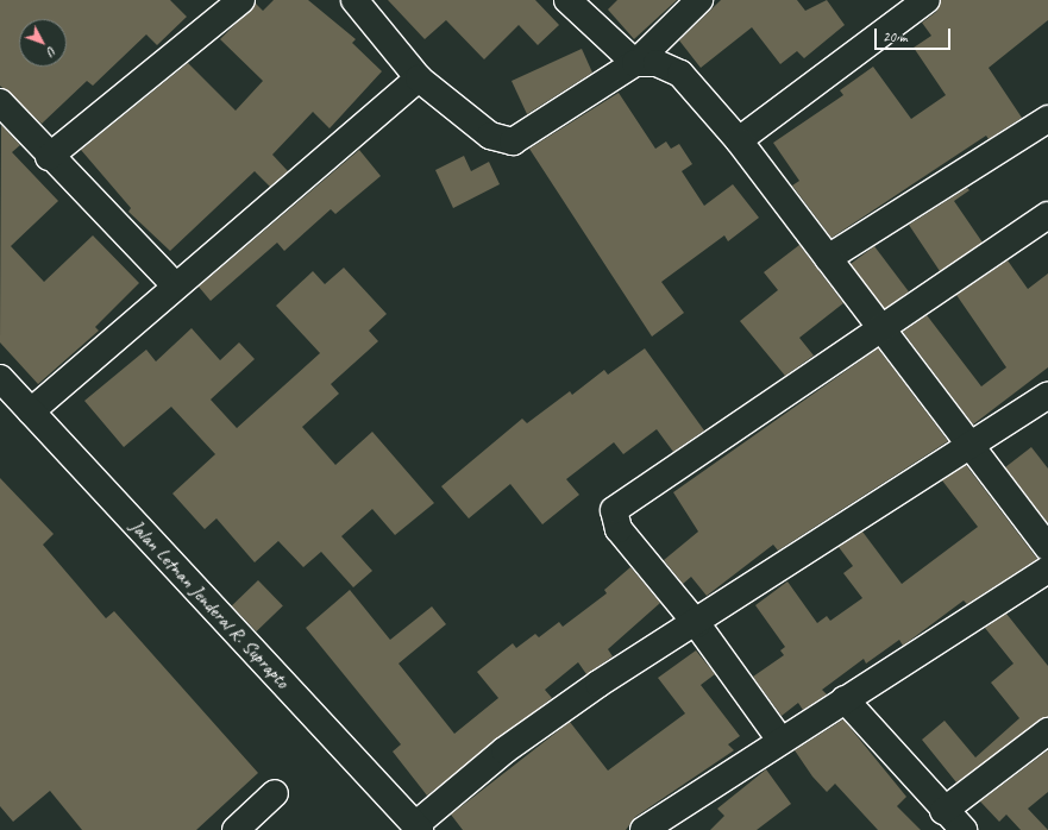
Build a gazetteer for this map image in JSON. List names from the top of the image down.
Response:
{
  "streets": {
    "street": ["Jalan Letnan Jenderal R. Suprapto"]
  },
  "scale_bar": "20 m",
  "north": "bottom right"
}
